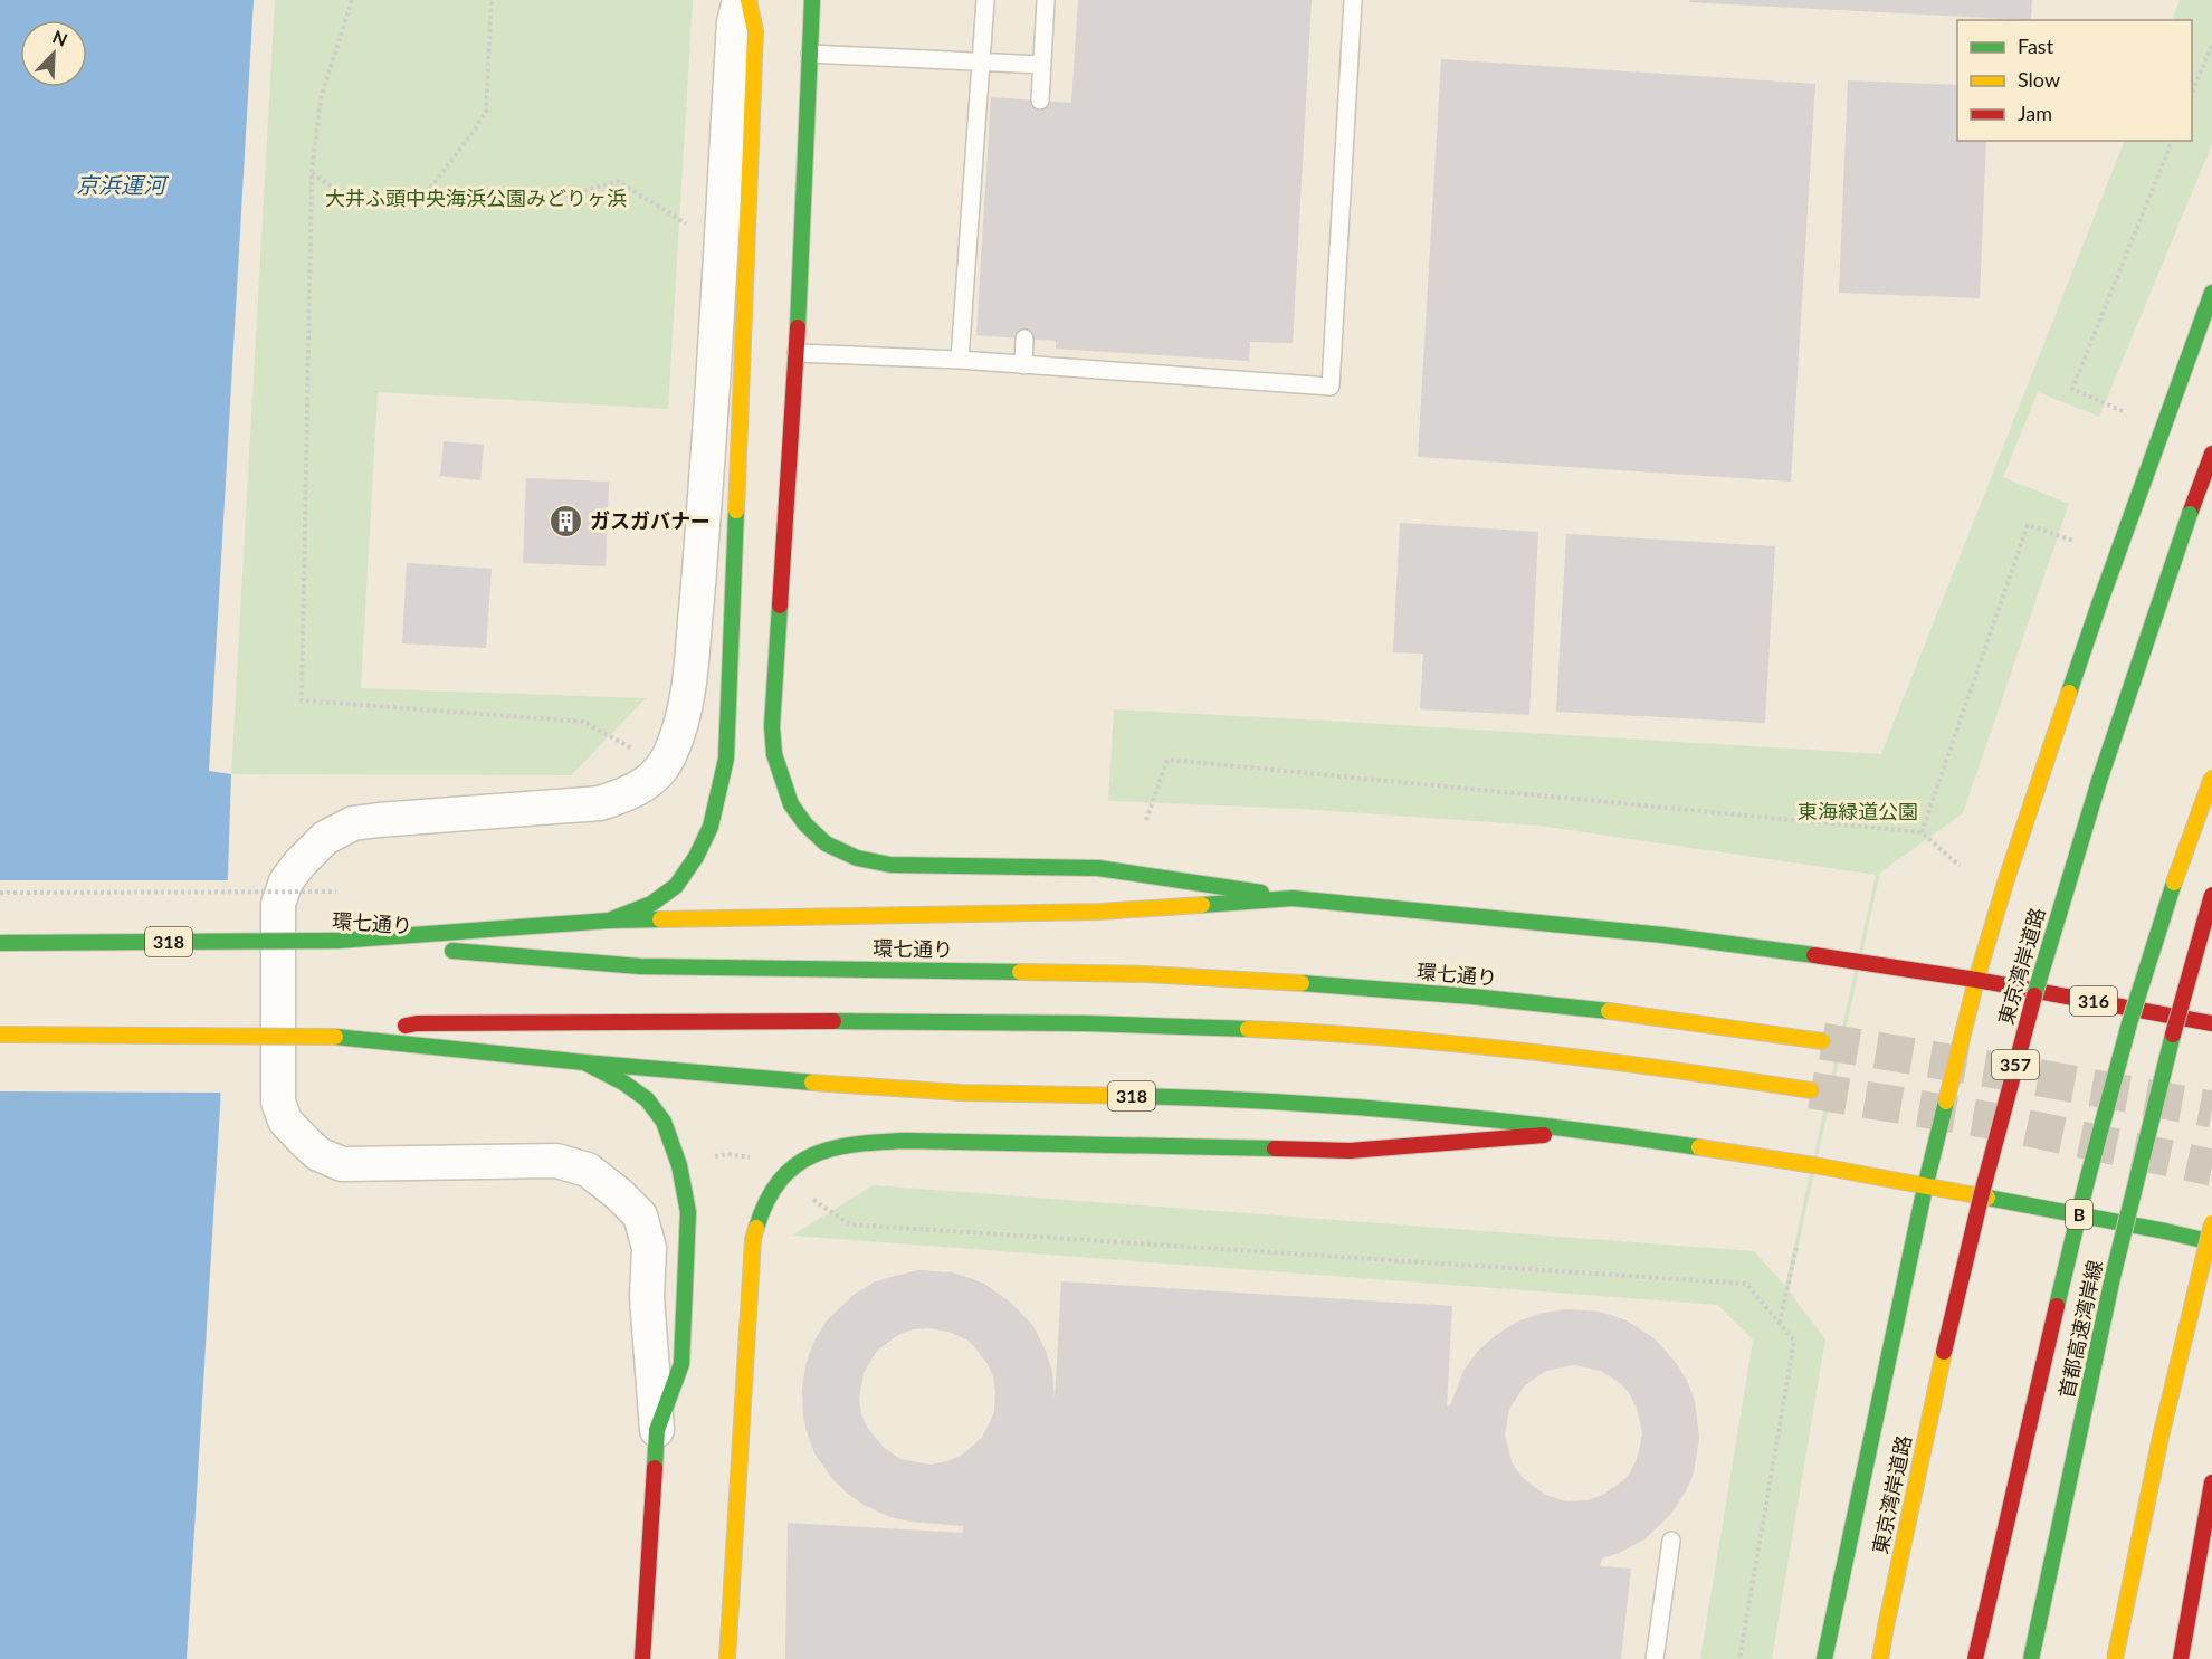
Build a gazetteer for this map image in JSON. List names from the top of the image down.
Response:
{
  "streets": {
    "main road": [
      "環七通り",
      "318",
      "東京湾岸道路",
      "316",
      "357",
      "B",
      "首都高速湾岸線"
    ]
  },
  "crossings": [
    ["環七通り", "318"],
    ["318", "316"]
  ],
  "water": ["京浜運河"],
  "parks": ["大井ふ頭中央海浜公園みどりヶ浜", "東海緑道公園"],
  "places": {
    "building": ["ガスガバナー"]
  },
  "legend": ["Fast", "Slow", "Jam"],
  "north": "top right"
}
